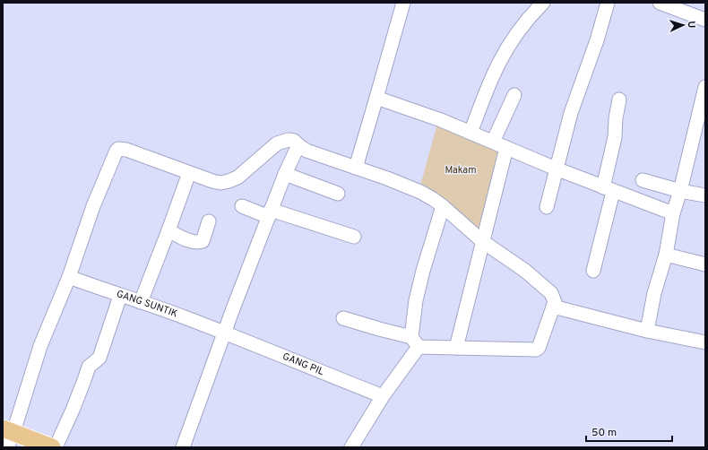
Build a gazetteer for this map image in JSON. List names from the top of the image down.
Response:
{
  "streets": {
    "street": ["GANG SUNTIK", "GANG PIL"]
  },
  "crossings": [
    ["GANG SUNTIK", "GANG PIL"]
  ],
  "parks": ["Makam"],
  "scale_bar": "50 m",
  "north": "right"
}
